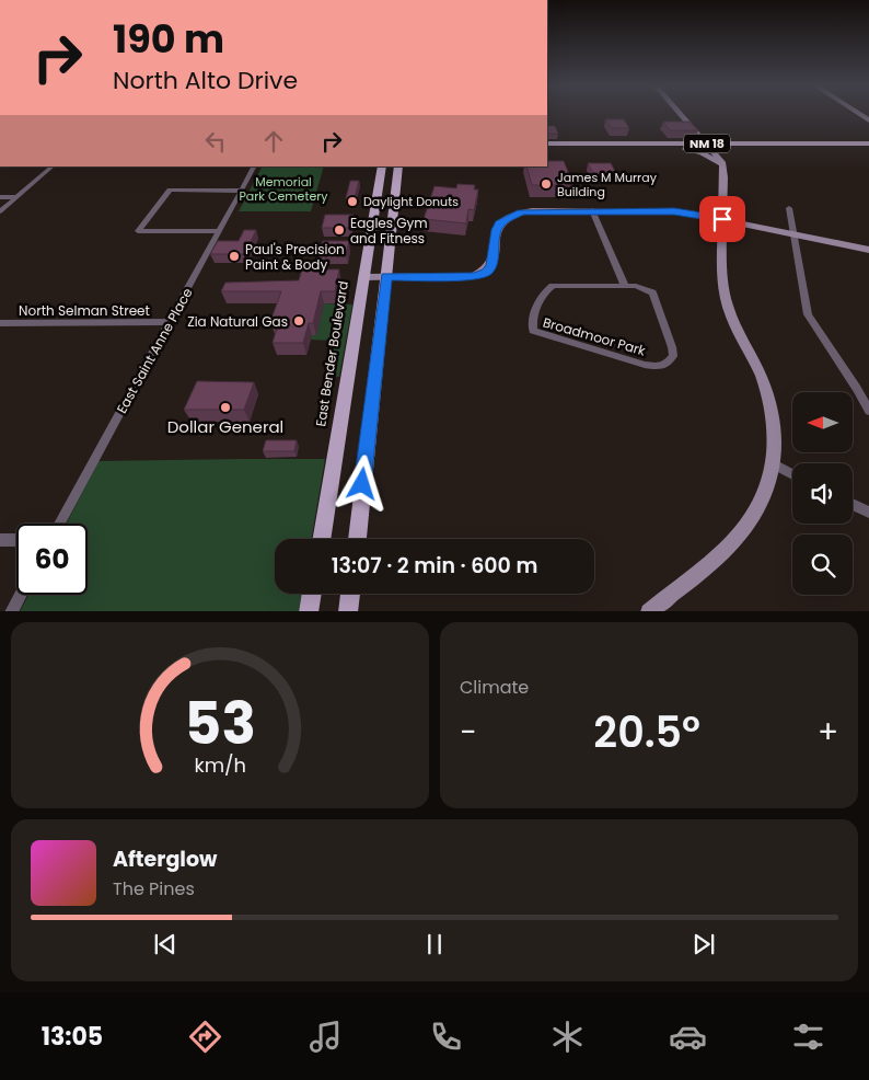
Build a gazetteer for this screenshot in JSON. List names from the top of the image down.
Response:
{
  "streets": {
    "main road": ["NM 18", "East Bender Boulevard"],
    "street": ["North Selman Street", "Broadmoor Park", "East Saint Anne Place"]
  },
  "crossings": [
    ["North Selman Street", "East Saint Anne Place"]
  ],
  "parks": ["Memorial Park Cemetery"],
  "places": [
    "James M Murray Building",
    "Daylight Donuts",
    "Eagles Gym and Fitness",
    "Paul's Precision Paint & Body",
    "Zia Natural Gas",
    "Dollar General"
  ],
  "north": "left",
  "page": {
    "turn": ["190 m", "North Alto Drive"],
    "limit": "60",
    "trip": "13:07 · 2 min · 600 m",
    "tile": "Climate",
    "heat": ["−", "20.5°", "+"],
    "song": ["Afterglow", "The Pines"],
    "tabs": "13:05",
    "gauge": ["53", "km/h"]
  }
}
